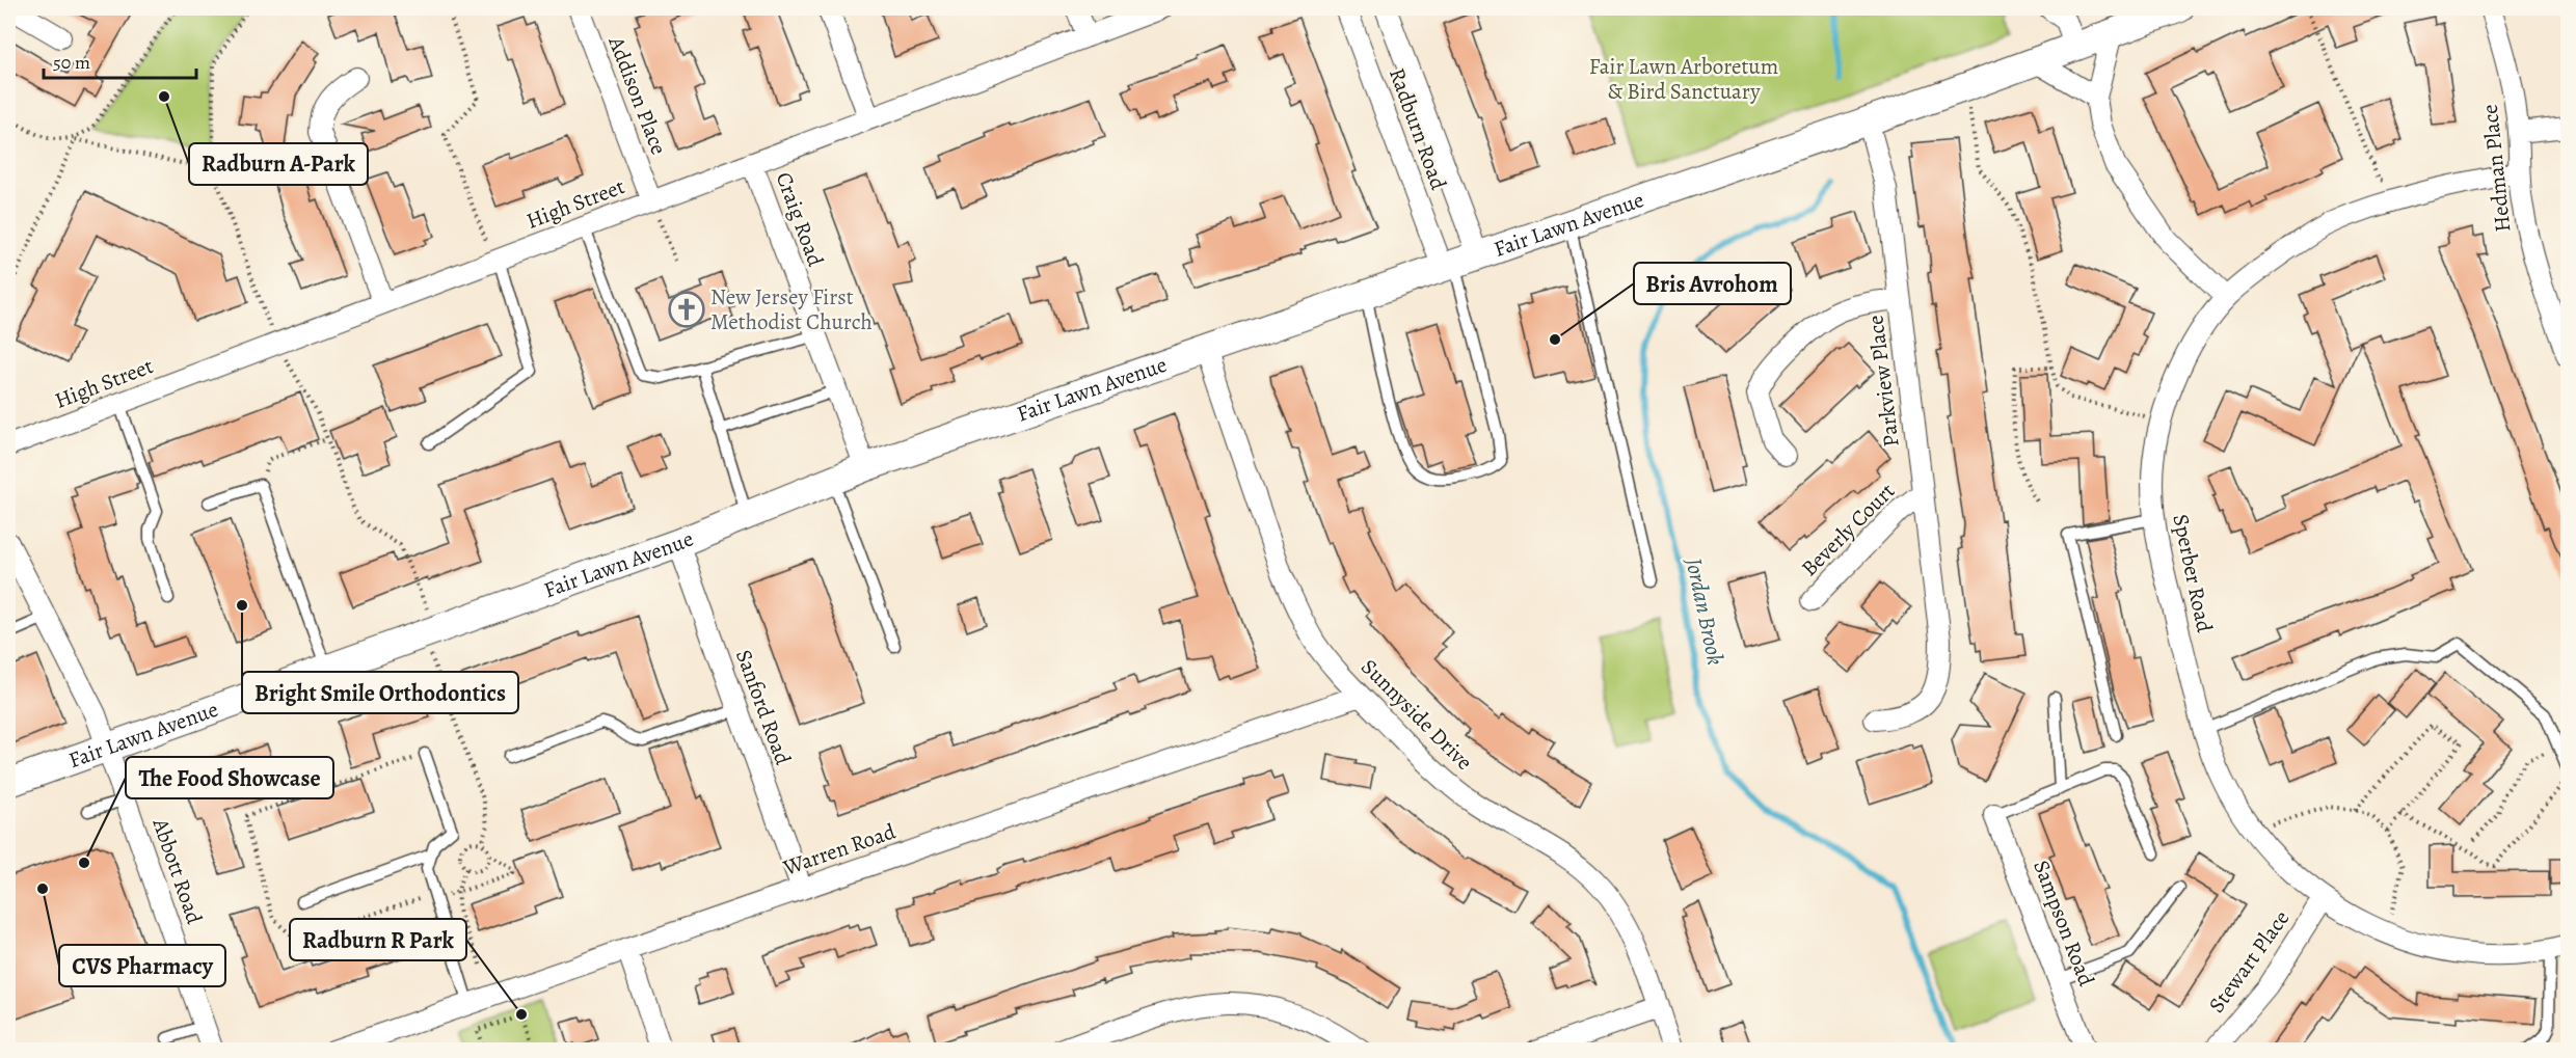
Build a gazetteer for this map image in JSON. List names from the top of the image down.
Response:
{
  "streets": {
    "main road": ["Fair Lawn Avenue"],
    "street": [
      "Addison Place",
      "Radburn Road",
      "Hedman Place",
      "High Street",
      "Craig Road",
      "Parkview Place",
      "Beverly Court",
      "Sperber Road",
      "Sanford Road",
      "Sunnyside Drive",
      "Warren Road",
      "Abbott Road",
      "Sampson Road",
      "Stewart Place"
    ]
  },
  "crossings": [
    ["Addison Place", "High Street"],
    ["Radburn Road", "Fair Lawn Avenue"],
    ["Hedman Place", "Sperber Road"],
    ["High Street", "Craig Road"],
    ["Craig Road", "Fair Lawn Avenue"],
    ["Fair Lawn Avenue", "Parkview Place"],
    ["Fair Lawn Avenue", "Sanford Road"],
    ["Fair Lawn Avenue", "Sunnyside Drive"],
    ["Fair Lawn Avenue", "Abbott Road"],
    ["Parkview Place", "Beverly Court"],
    ["Sperber Road", "Stewart Place"],
    ["Sanford Road", "Warren Road"],
    ["Sunnyside Drive", "Warren Road"]
  ],
  "water": ["Jordan Brook"],
  "parks": ["Fair Lawn Arboretum & Bird Sanctuary"],
  "places": {
    "other": [
      "Radburn A-Park",
      "Bris Avrohom",
      "Bright Smile Orthodontics",
      "The Food Showcase",
      "CVS Pharmacy",
      "Radburn R Park"
    ],
    "church": ["New Jersey First Methodist Church"]
  },
  "scale_bar": "50 m"
}
